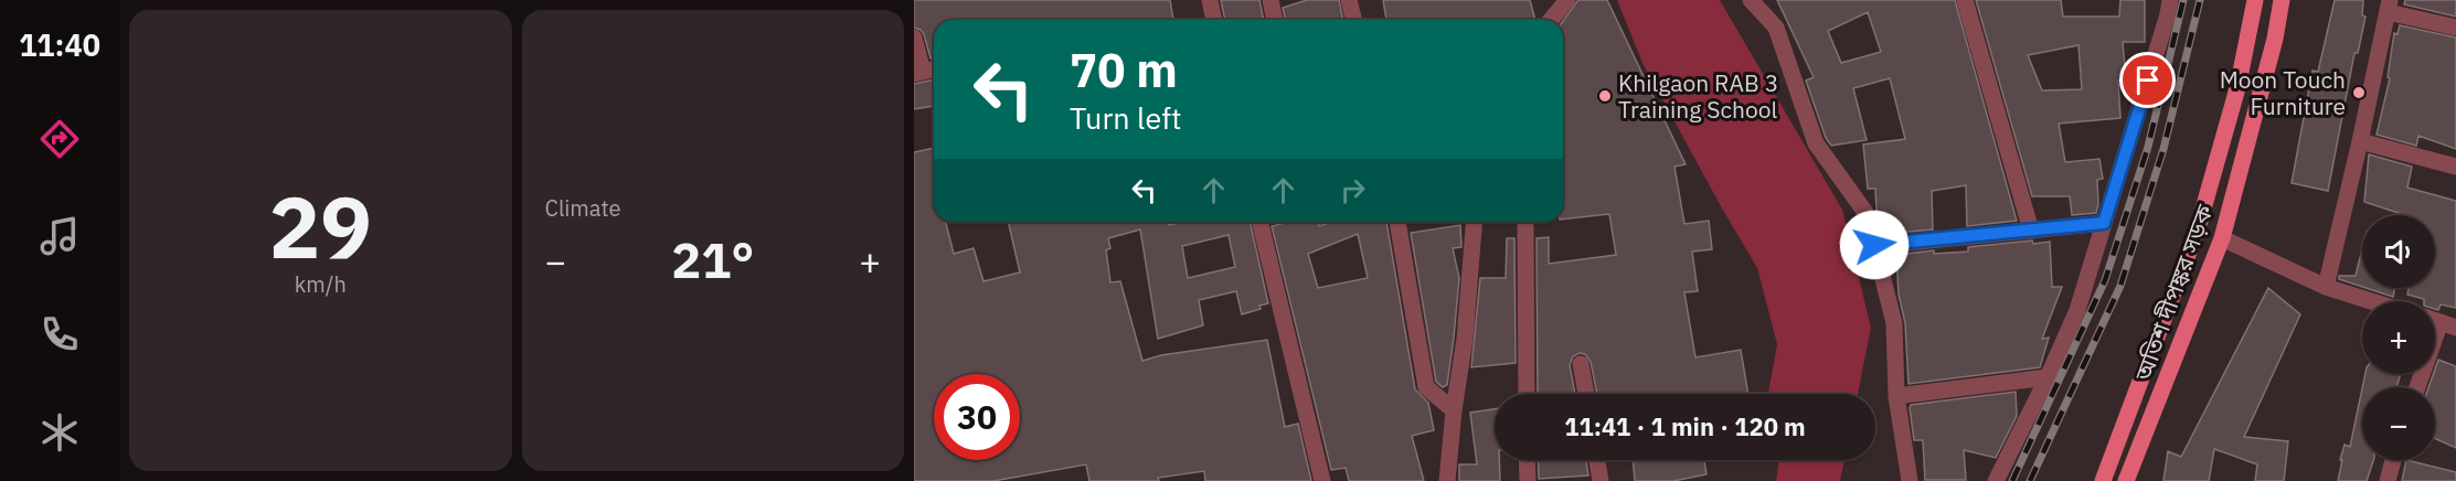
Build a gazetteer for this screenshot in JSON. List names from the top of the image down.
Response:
{
  "streets": {
    "main road": ["অতিশ দীপঙ্কর সড়ক"]
  },
  "places": ["Moon Touch Furniture", "Khilgaon RAB 3 Training School"],
  "page": {
    "tabs": "11:40",
    "tile": [
      ["29", "km/h"],
      "Climate"
    ],
    "turn": ["70 m", "Turn left"],
    "map_buttons": ["+", "−"],
    "heat": ["−", "21°", "+"],
    "limit": "30",
    "trip": "11:41 · 1 min · 120 m"
  }
}
